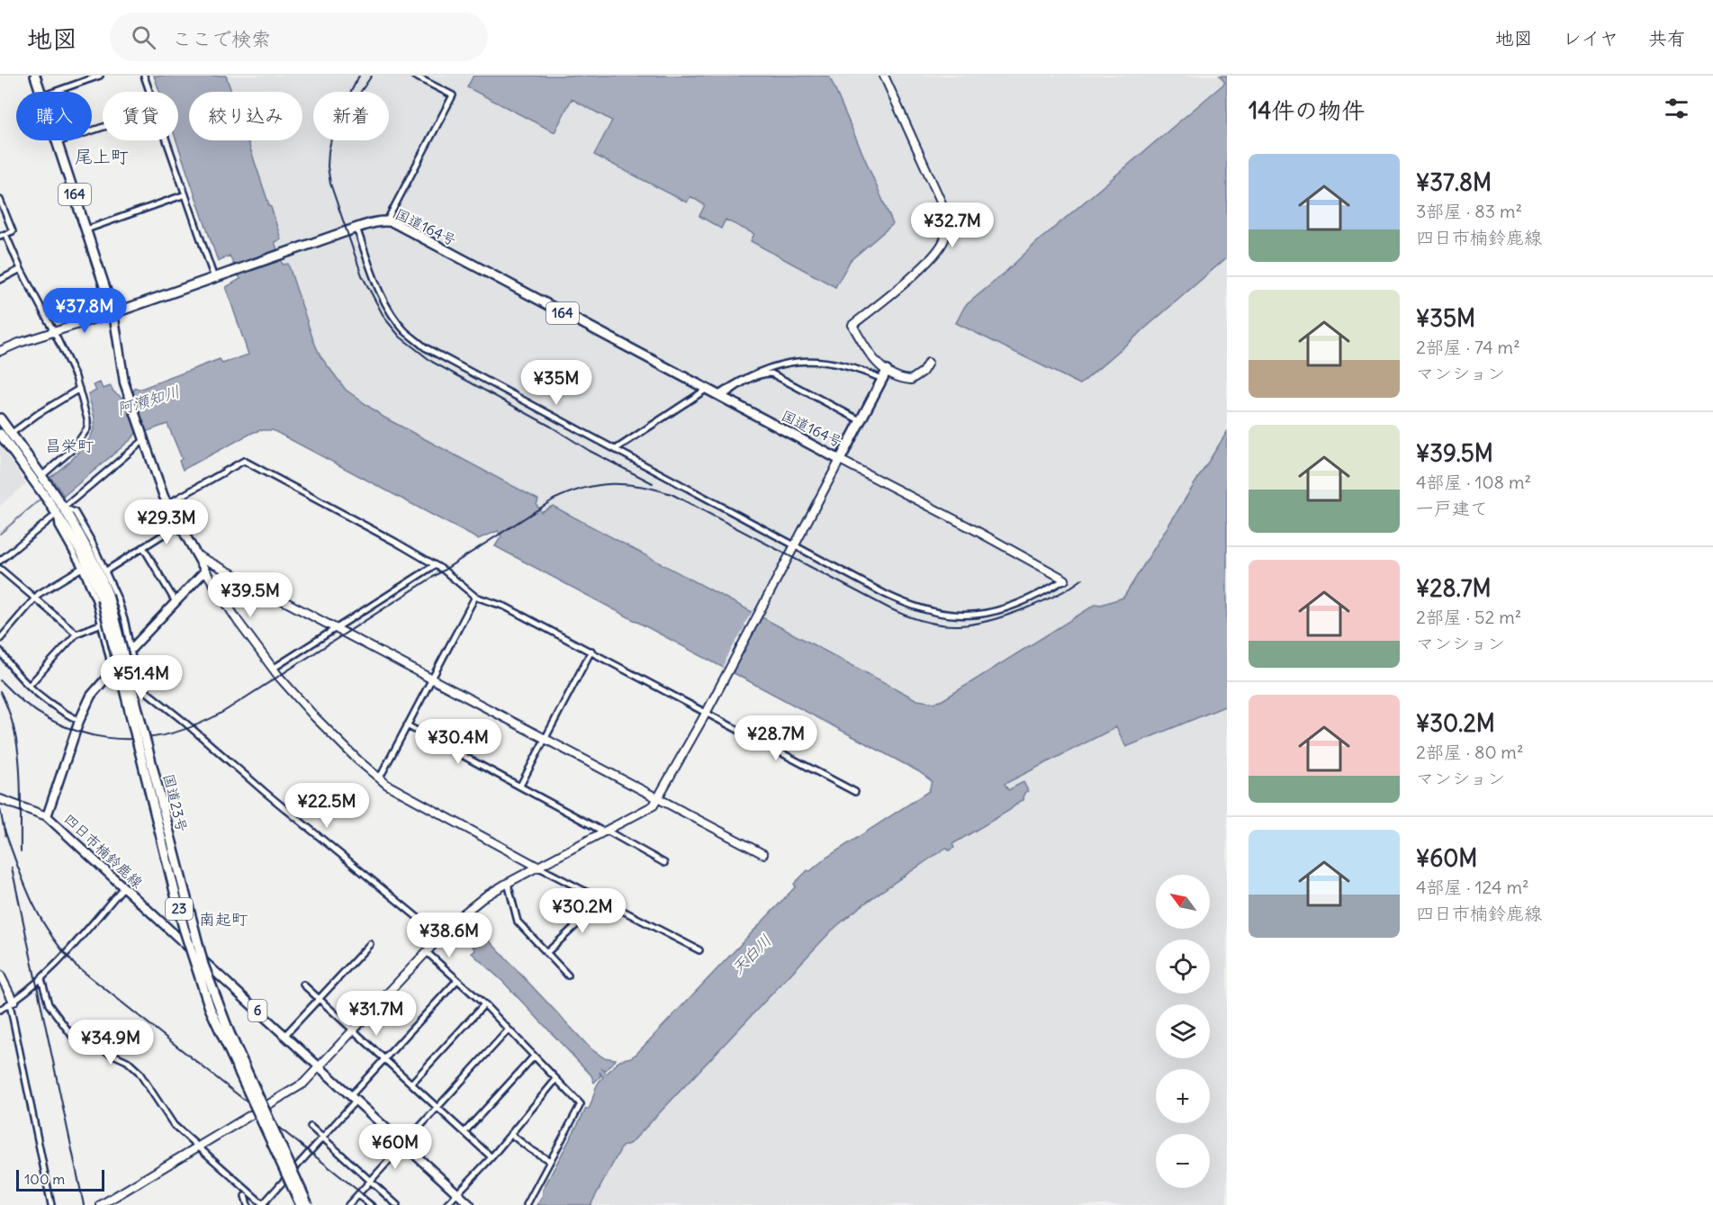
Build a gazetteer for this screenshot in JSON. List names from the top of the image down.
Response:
{
  "streets": {
    "highway": [
      "164",
      "国道164号",
      "国道23号",
      "23"
    ],
    "main road": ["四日市楠鈴鹿線", "6"]
  },
  "crossings": [
    ["164", "国道164号"]
  ],
  "districts": ["尾上町", "昌栄町", "南起町"],
  "water": ["阿瀬知川", "天白川"],
  "scale_bar": "100 m",
  "north": "top left",
  "page": {
    "header": "地図",
    "search": "ここで検索",
    "nav": ["地図", "レイヤ", "共有"],
    "heading": "14件の物件",
    "chip": [
      "購入",
      "賃貸",
      "絞り込み",
      "新着"
    ],
    "list": [
      {
        "name": "¥37.8M",
        "note": "3部屋 · 83 m² · 四日市楠鈴鹿線"
      },
      {
        "name": "¥35M",
        "note": "2部屋 · 74 m² · マンション"
      },
      {
        "name": "¥39.5M",
        "note": "4部屋 · 108 m² · 一戸建て"
      },
      {
        "name": "¥28.7M",
        "note": "2部屋 · 52 m² · マンション"
      },
      {
        "name": "¥30.2M",
        "note": "2部屋 · 80 m² · マンション"
      },
      {
        "name": "¥60M",
        "note": "4部屋 · 124 m² · 四日市楠鈴鹿線"
      }
    ],
    "price": [
      "¥32.7M",
      "¥37.8M",
      "¥35M",
      "¥29.3M",
      "¥39.5M",
      "¥51.4M",
      "¥28.7M",
      "¥30.4M",
      "¥22.5M",
      "¥30.2M",
      "¥38.6M",
      "¥31.7M",
      "¥34.9M",
      "¥60M"
    ],
    "map_buttons": ["+", "−"],
    "scale": "100 m"
  }
}
